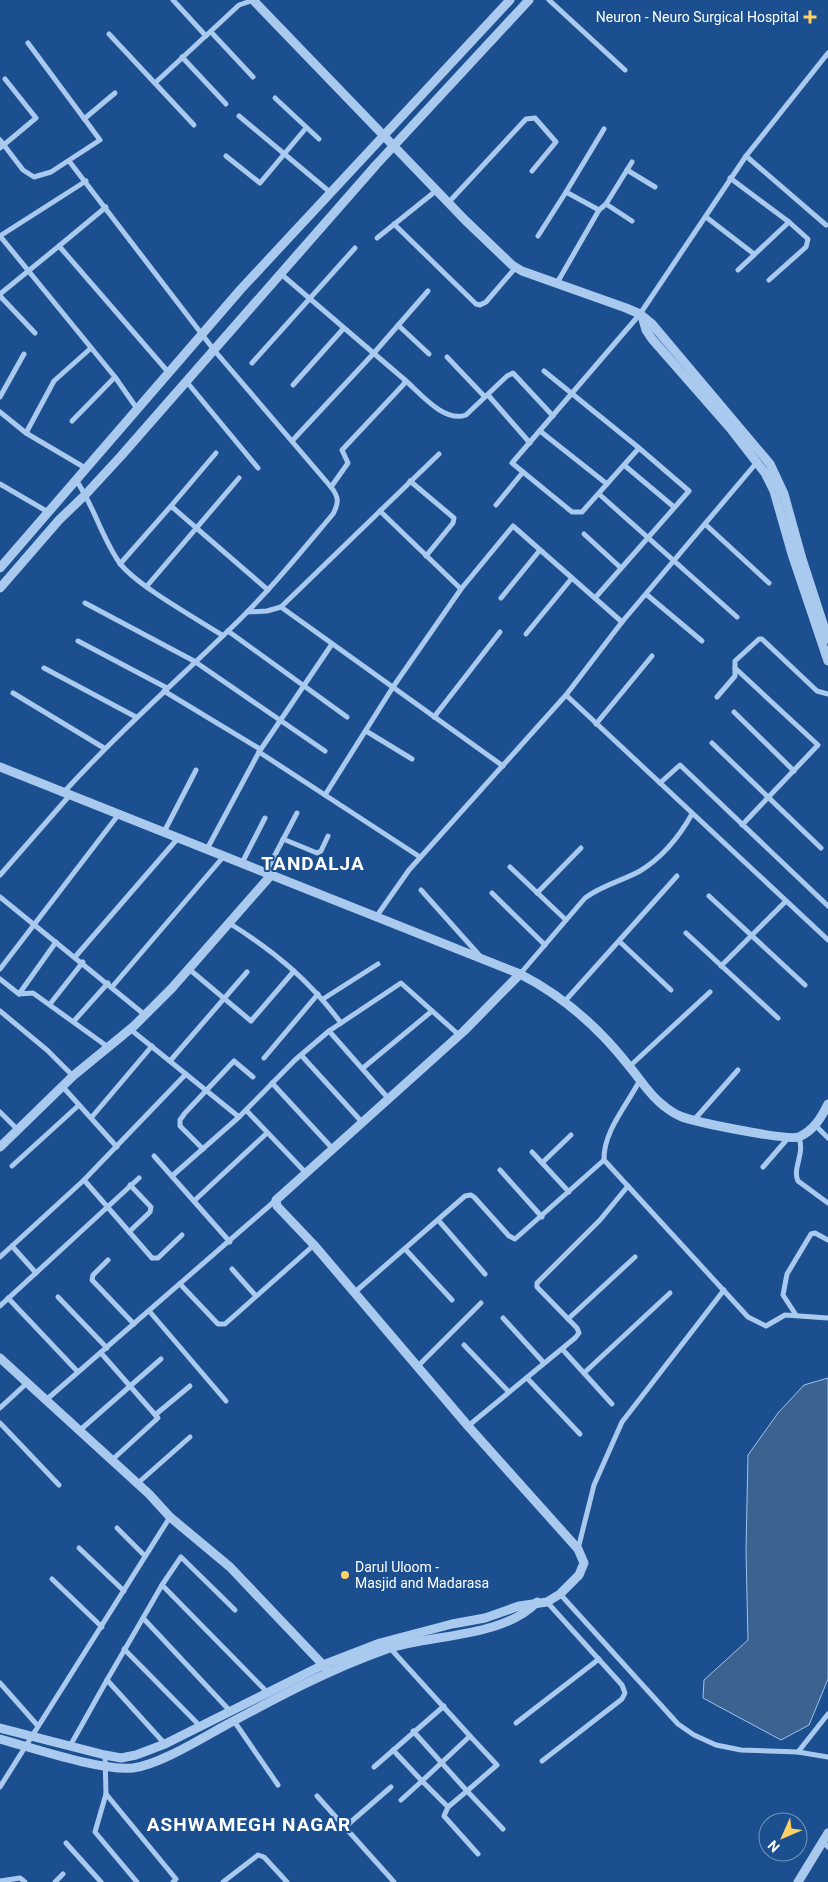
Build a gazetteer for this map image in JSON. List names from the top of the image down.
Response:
{
  "districts": ["TANDALJA", "ASHWAMEGH NAGAR"],
  "places": {
    "health": ["Neuron - Neuro Surgical Hospital"],
    "other": ["Darul Uloom - Masjid and Madarasa"]
  },
  "north": "bottom left"
}
